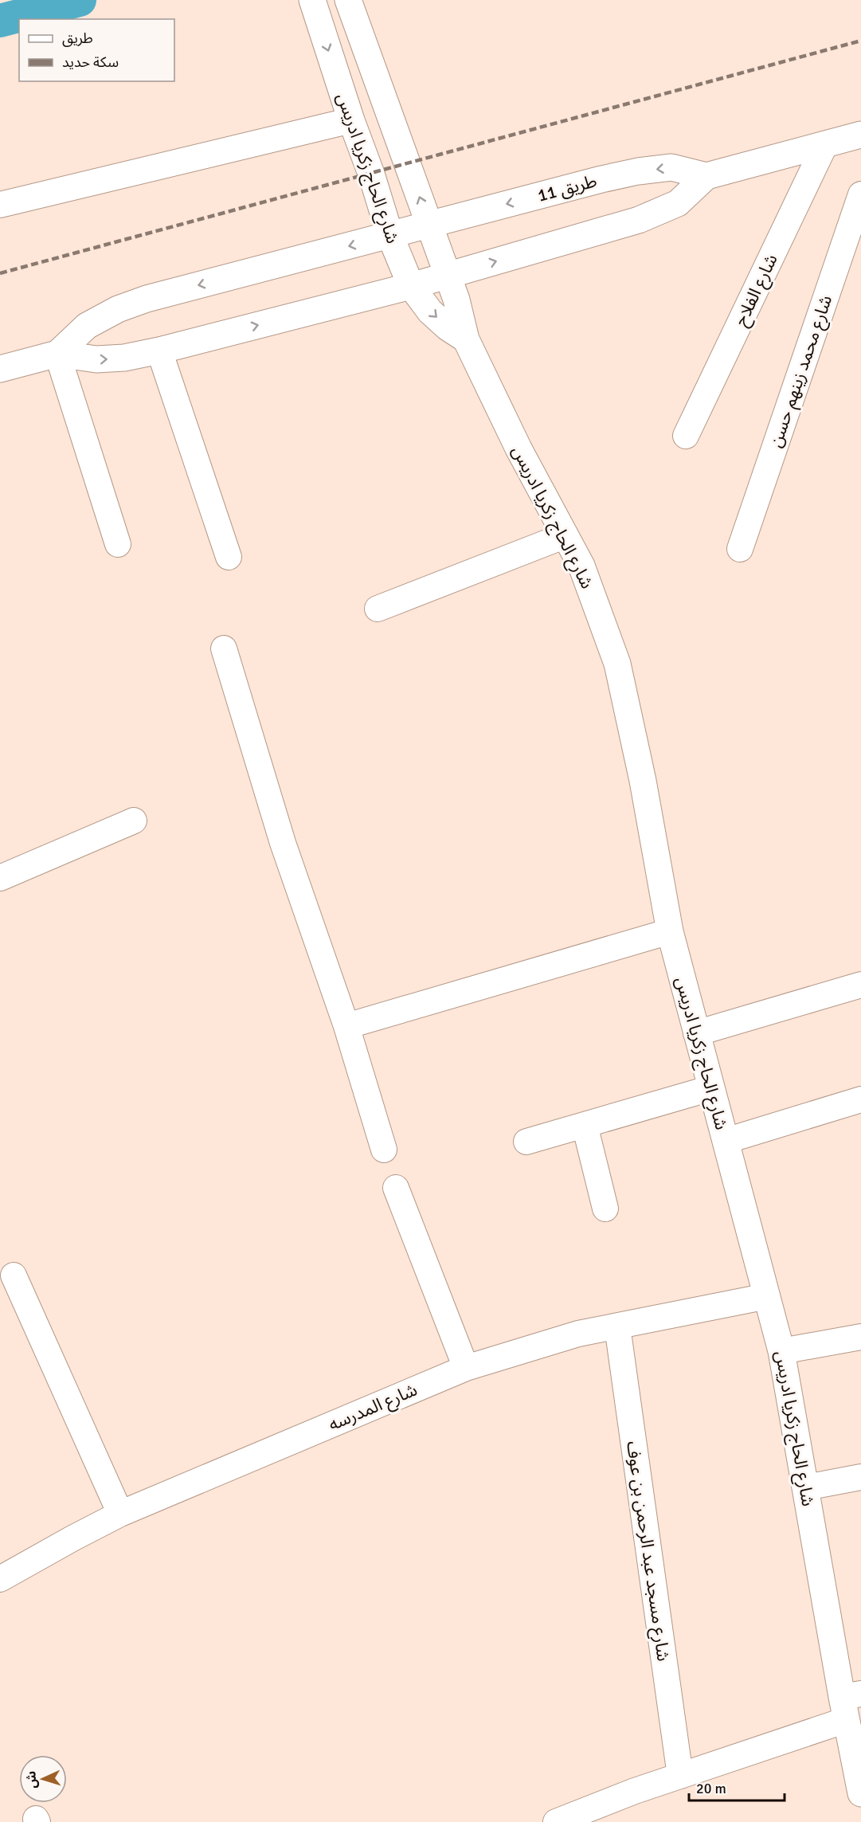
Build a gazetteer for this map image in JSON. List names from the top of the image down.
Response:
{
  "streets": {
    "street": [
      "شارع الحاج زكريا ادريس",
      "طريق 11",
      "شارع الفلاح",
      "شارع محمد زينهم حسن",
      "شارع المدرسه",
      "شارع مسجد عبد الرحمن بن عوف"
    ]
  },
  "crossings": [
    ["شارع الحاج زكريا ادريس", "طريق 11"],
    ["شارع الحاج زكريا ادريس", "شارع المدرسه"],
    ["طريق 11", "شارع الفلاح"],
    ["شارع المدرسه", "شارع مسجد عبد الرحمن بن عوف"]
  ],
  "legend": ["طريق", "سكة حديد"],
  "scale_bar": "20 m",
  "north": "left"
}
